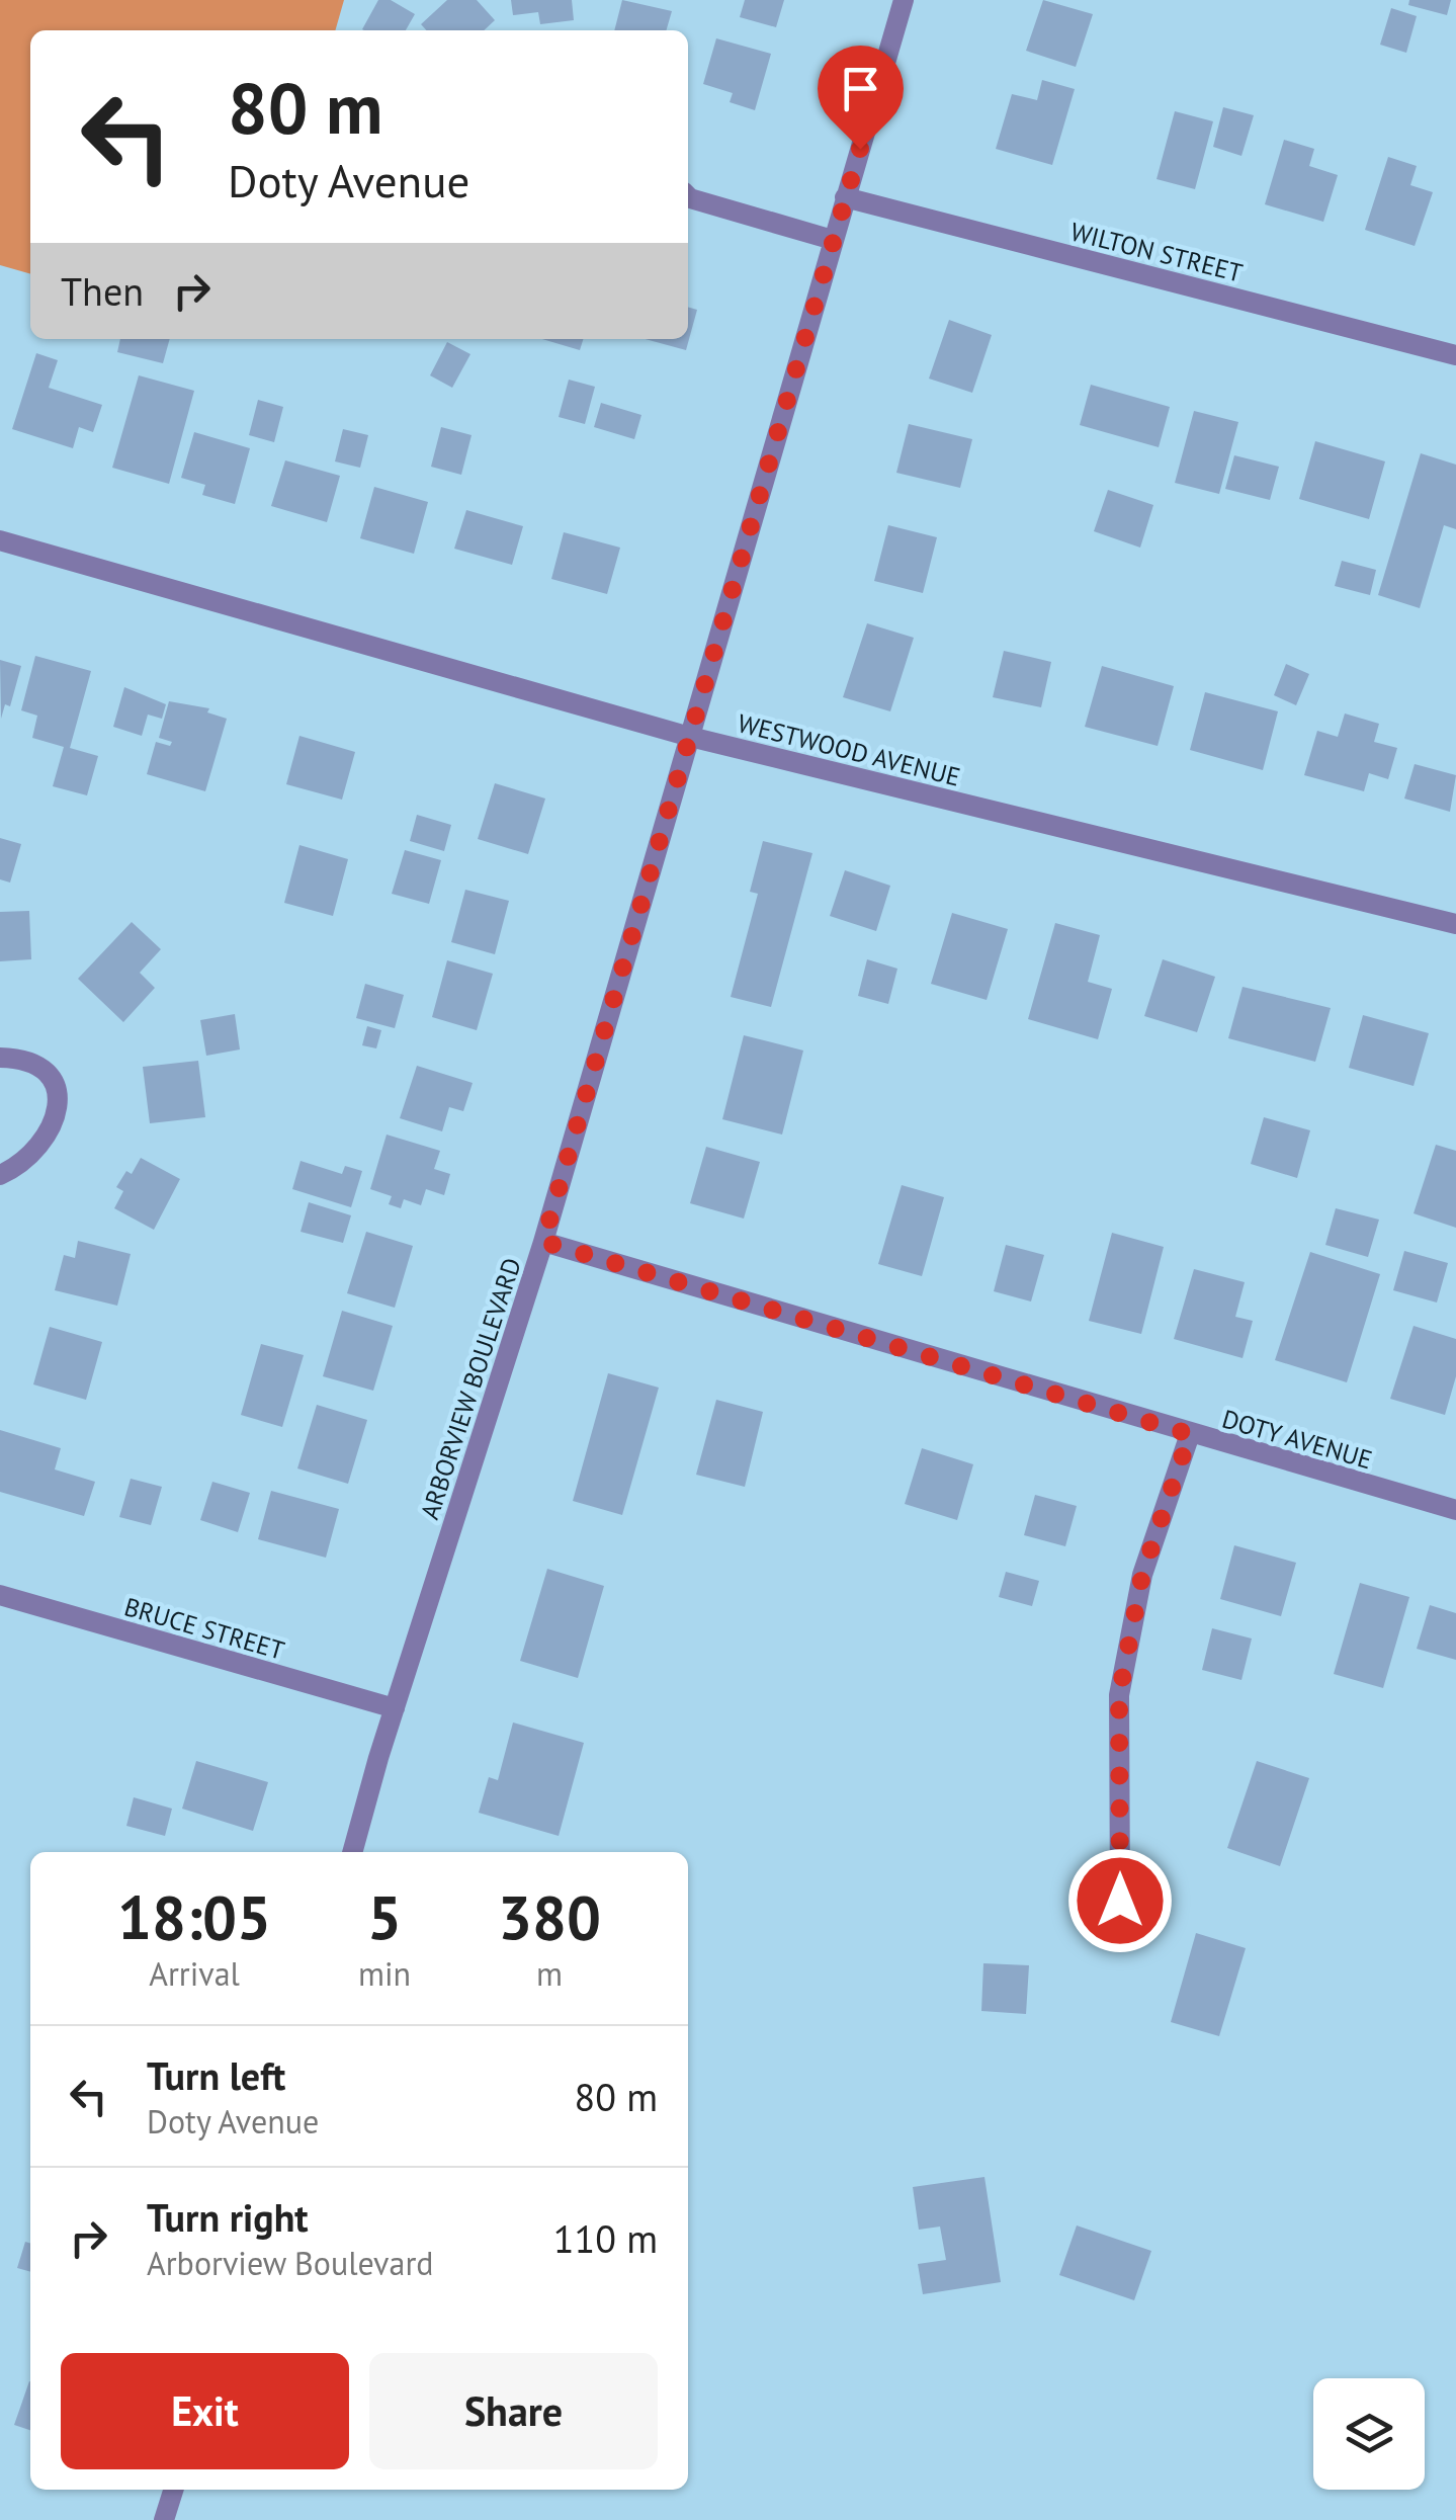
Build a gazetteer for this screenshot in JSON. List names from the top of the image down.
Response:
{
  "streets": {
    "street": [
      "WILTON STREET",
      "WESTWOOD AVENUE",
      "ARBORVIEW BOULEVARD",
      "DOTY AVENUE",
      "BRUCE STREET"
    ]
  },
  "crossings": [
    ["WILTON STREET", "ARBORVIEW BOULEVARD"],
    ["WESTWOOD AVENUE", "ARBORVIEW BOULEVARD"],
    ["ARBORVIEW BOULEVARD", "DOTY AVENUE"],
    ["ARBORVIEW BOULEVARD", "BRUCE STREET"]
  ],
  "page": {
    "turn": ["80 m", "Doty Avenue"],
    "then": "Then",
    "eta": [
      "18:05",
      "Arrival",
      "5",
      "min",
      "380",
      "m"
    ],
    "list": [
      {
        "name": "Turn left",
        "note": "Doty Avenue",
        "value": "80 m"
      },
      {
        "name": "Turn right",
        "note": "Arborview Boulevard",
        "value": "110 m"
      }
    ],
    "buttons": ["Exit", "Share"]
  }
}
